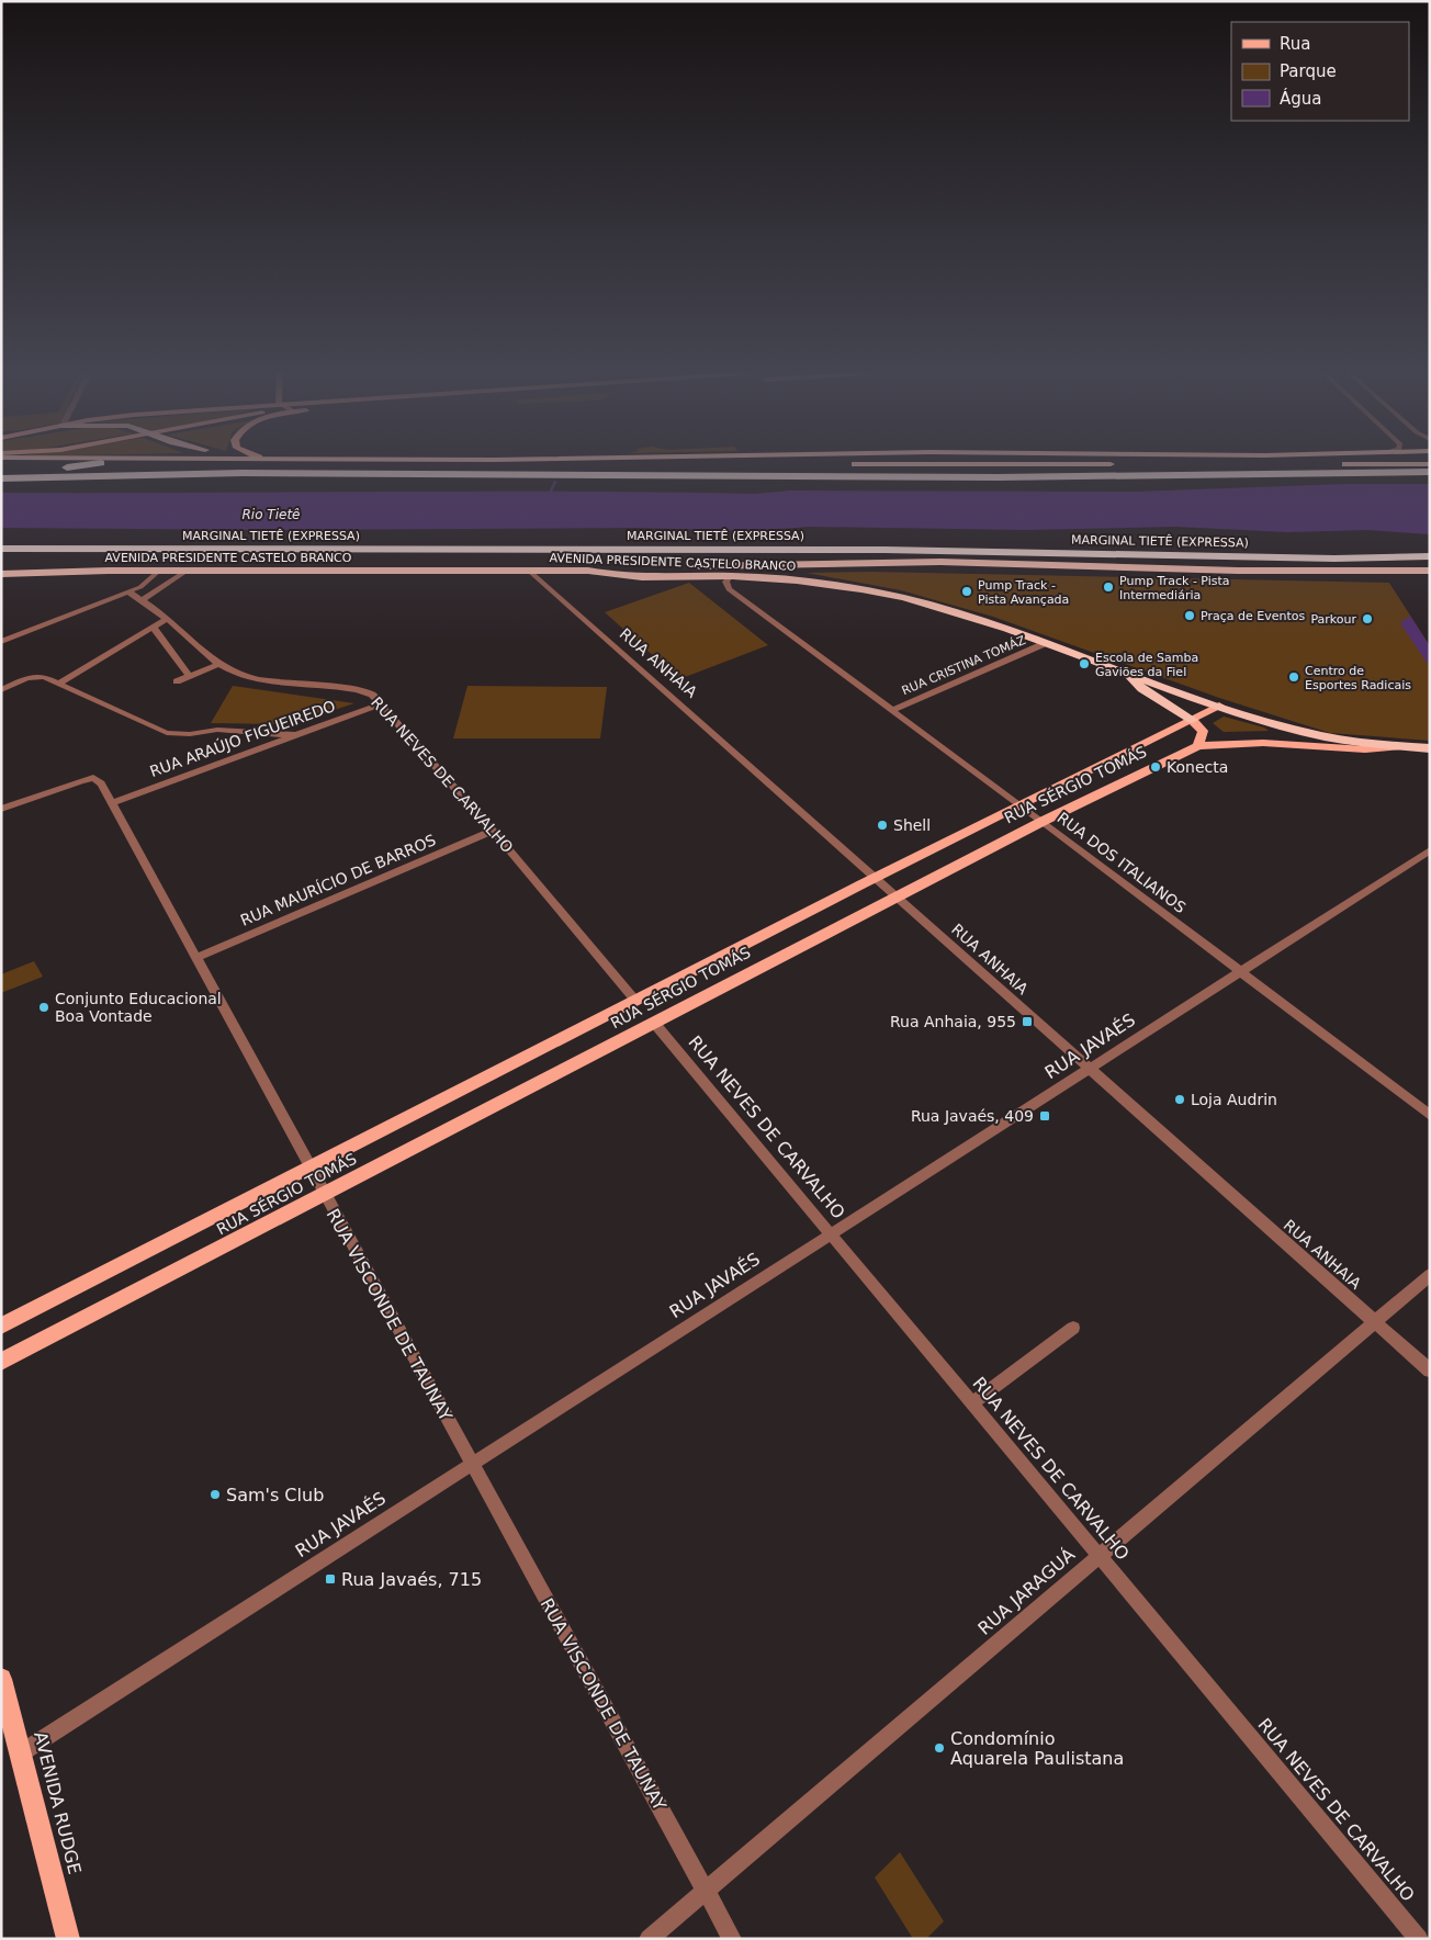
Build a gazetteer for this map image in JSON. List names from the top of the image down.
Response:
{
  "streets": {
    "highway": ["MARGINAL TIETÊ (EXPRESSA)", "AVENIDA PRESIDENTE CASTELO BRANCO"],
    "main road": ["RUA SÉRGIO TOMÁS", "AVENIDA RUDGE"],
    "street": [
      "RUA ANHAIA",
      "RUA CRISTINA TOMÁZ",
      "RUA ARAÚJO FIGUEIREDO",
      "RUA NEVES DE CARVALHO",
      "RUA DOS ITALIANOS",
      "RUA MAURÍCIO DE BARROS",
      "RUA JAVAÉS",
      "RUA VISCONDE DE TAUNAY",
      "RUA JARAGUÁ"
    ]
  },
  "crossings": [
    ["AVENIDA PRESIDENTE CASTELO BRANCO", "RUA ANHAIA"],
    ["AVENIDA PRESIDENTE CASTELO BRANCO", "RUA CRISTINA TOMÁZ"],
    ["AVENIDA PRESIDENTE CASTELO BRANCO", "RUA SÉRGIO TOMÁS"],
    ["AVENIDA PRESIDENTE CASTELO BRANCO", "RUA DOS ITALIANOS"],
    ["RUA ANHAIA", "RUA SÉRGIO TOMÁS"],
    ["RUA ANHAIA", "RUA JAVAÉS"],
    ["RUA ANHAIA", "RUA JARAGUÁ"],
    ["RUA CRISTINA TOMÁZ", "RUA DOS ITALIANOS"],
    ["RUA ARAÚJO FIGUEIREDO", "RUA NEVES DE CARVALHO"],
    ["RUA ARAÚJO FIGUEIREDO", "RUA VISCONDE DE TAUNAY"],
    ["RUA NEVES DE CARVALHO", "RUA SÉRGIO TOMÁS"],
    ["RUA NEVES DE CARVALHO", "RUA MAURÍCIO DE BARROS"],
    ["RUA NEVES DE CARVALHO", "RUA JAVAÉS"],
    ["RUA NEVES DE CARVALHO", "RUA JARAGUÁ"],
    ["RUA SÉRGIO TOMÁS", "RUA DOS ITALIANOS"],
    ["RUA SÉRGIO TOMÁS", "RUA VISCONDE DE TAUNAY"],
    ["RUA DOS ITALIANOS", "RUA JAVAÉS"],
    ["RUA MAURÍCIO DE BARROS", "RUA VISCONDE DE TAUNAY"],
    ["RUA JAVAÉS", "RUA VISCONDE DE TAUNAY"],
    ["RUA JAVAÉS", "AVENIDA RUDGE"],
    ["RUA VISCONDE DE TAUNAY", "RUA JARAGUÁ"]
  ],
  "water": ["Rio Tietê"],
  "places": {
    "other": [
      "Pump Track - Pista Intermediária",
      "Pump Track - Pista Avançada",
      "Praça de Eventos",
      "Parkour",
      "Escola de Samba Gaviões da Fiel",
      "Centro de Esportes Radicais",
      "Konecta",
      "Shell",
      "Conjunto Educacional Boa Vontade",
      "Loja Audrin",
      "Sam's Club",
      "Condomínio Aquarela Paulistana"
    ],
    "transit": ["Rua Anhaia, 955", "Rua Javaés, 409", "Rua Javaés, 715"]
  },
  "legend": ["Rua", "Parque", "Água"]
}
